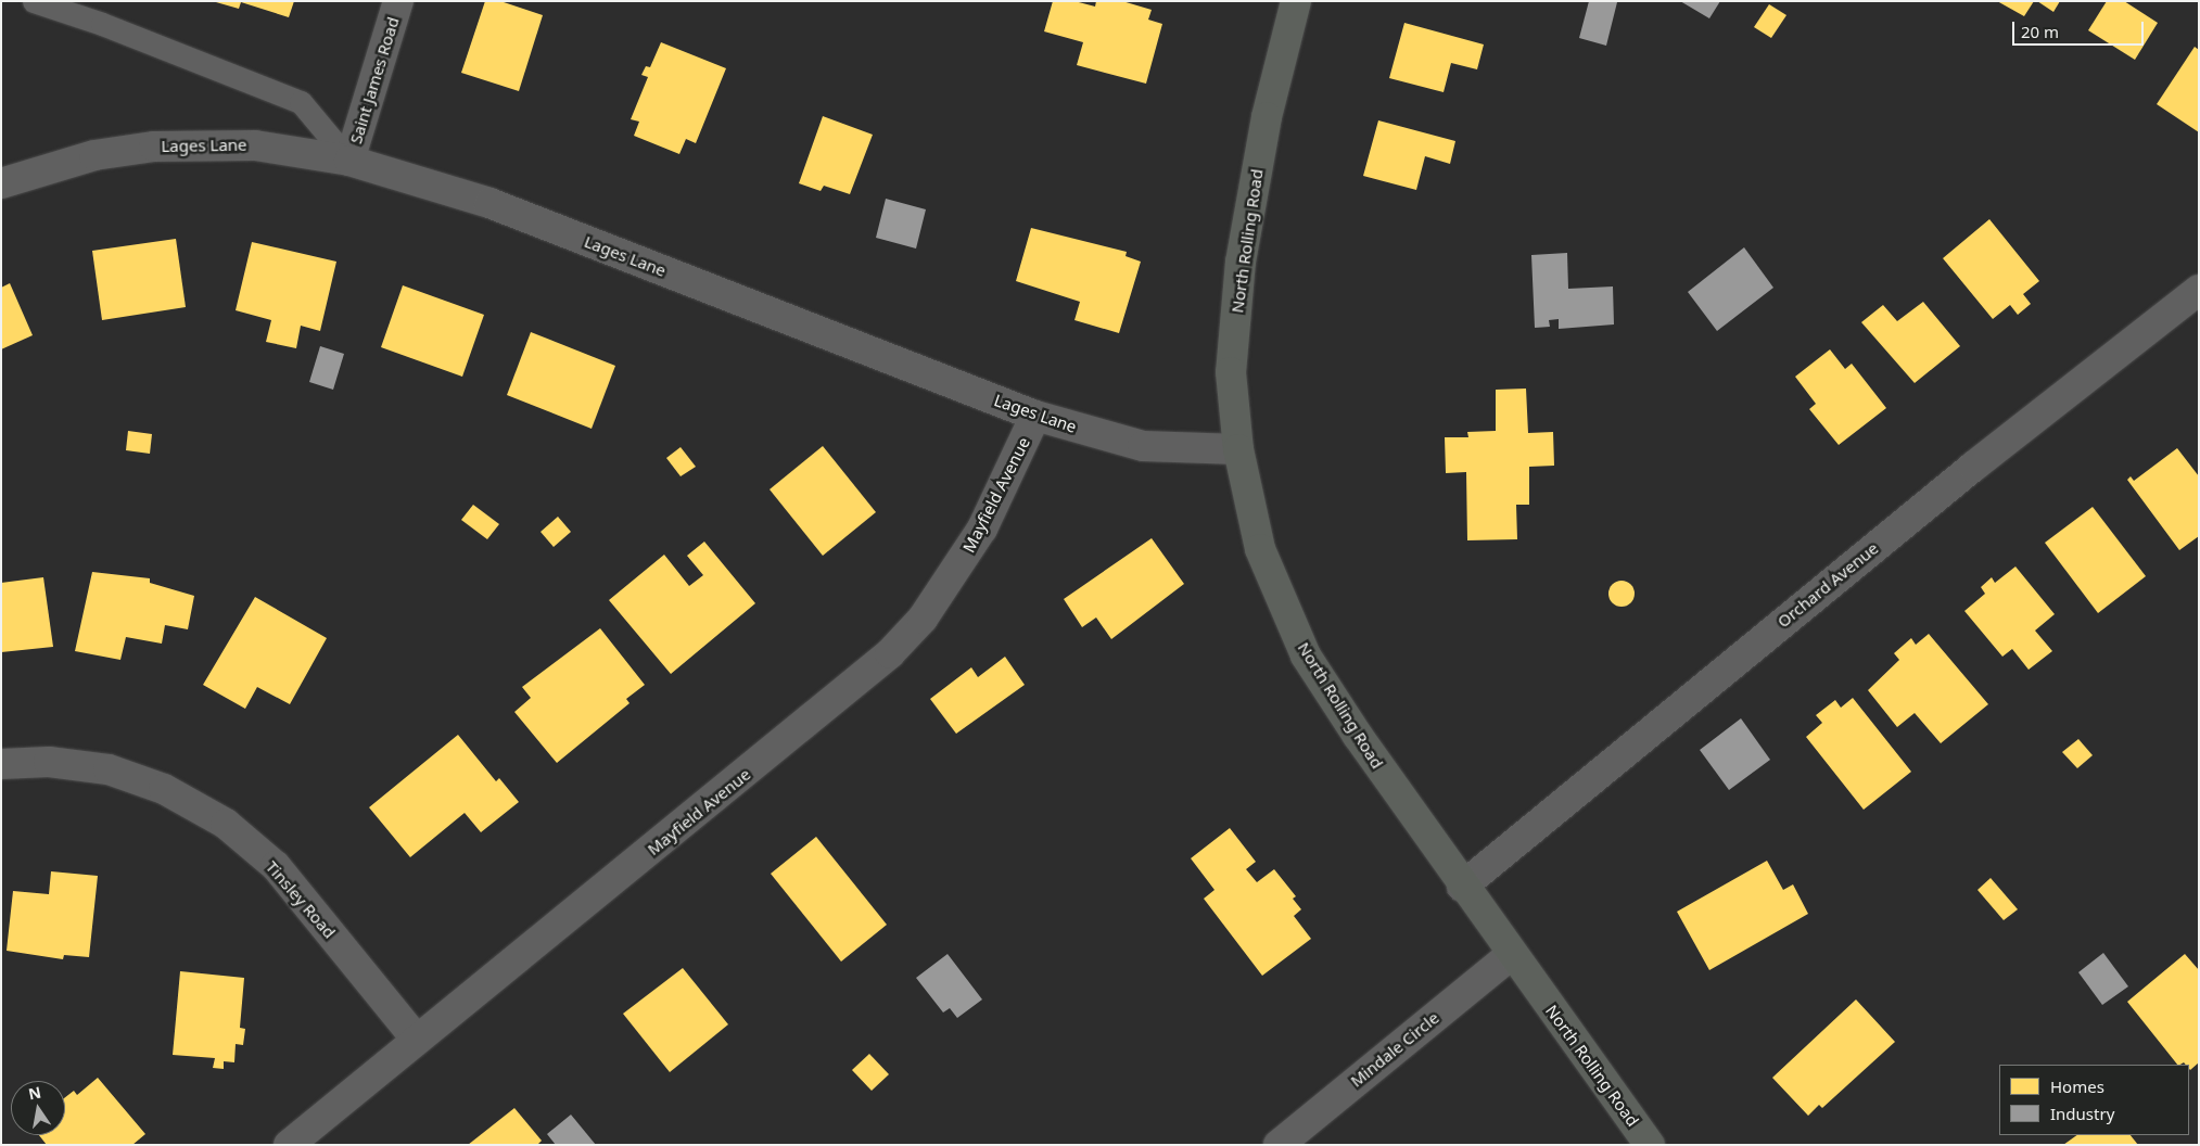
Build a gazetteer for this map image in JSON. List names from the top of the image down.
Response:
{
  "streets": {
    "main road": ["North Rolling Road"],
    "street": [
      "Saint James Road",
      "Lages Lane",
      "Mayfield Avenue",
      "Orchard Avenue",
      "Tinsley Road",
      "Mindale Circle"
    ]
  },
  "crossings": [
    ["Saint James Road", "Lages Lane"],
    ["Lages Lane", "North Rolling Road"],
    ["Lages Lane", "Mayfield Avenue"],
    ["North Rolling Road", "Orchard Avenue"],
    ["North Rolling Road", "Mindale Circle"],
    ["Mayfield Avenue", "Tinsley Road"]
  ],
  "legend": ["Homes", "Industry"],
  "scale_bar": "20 m",
  "north": "top"
}
